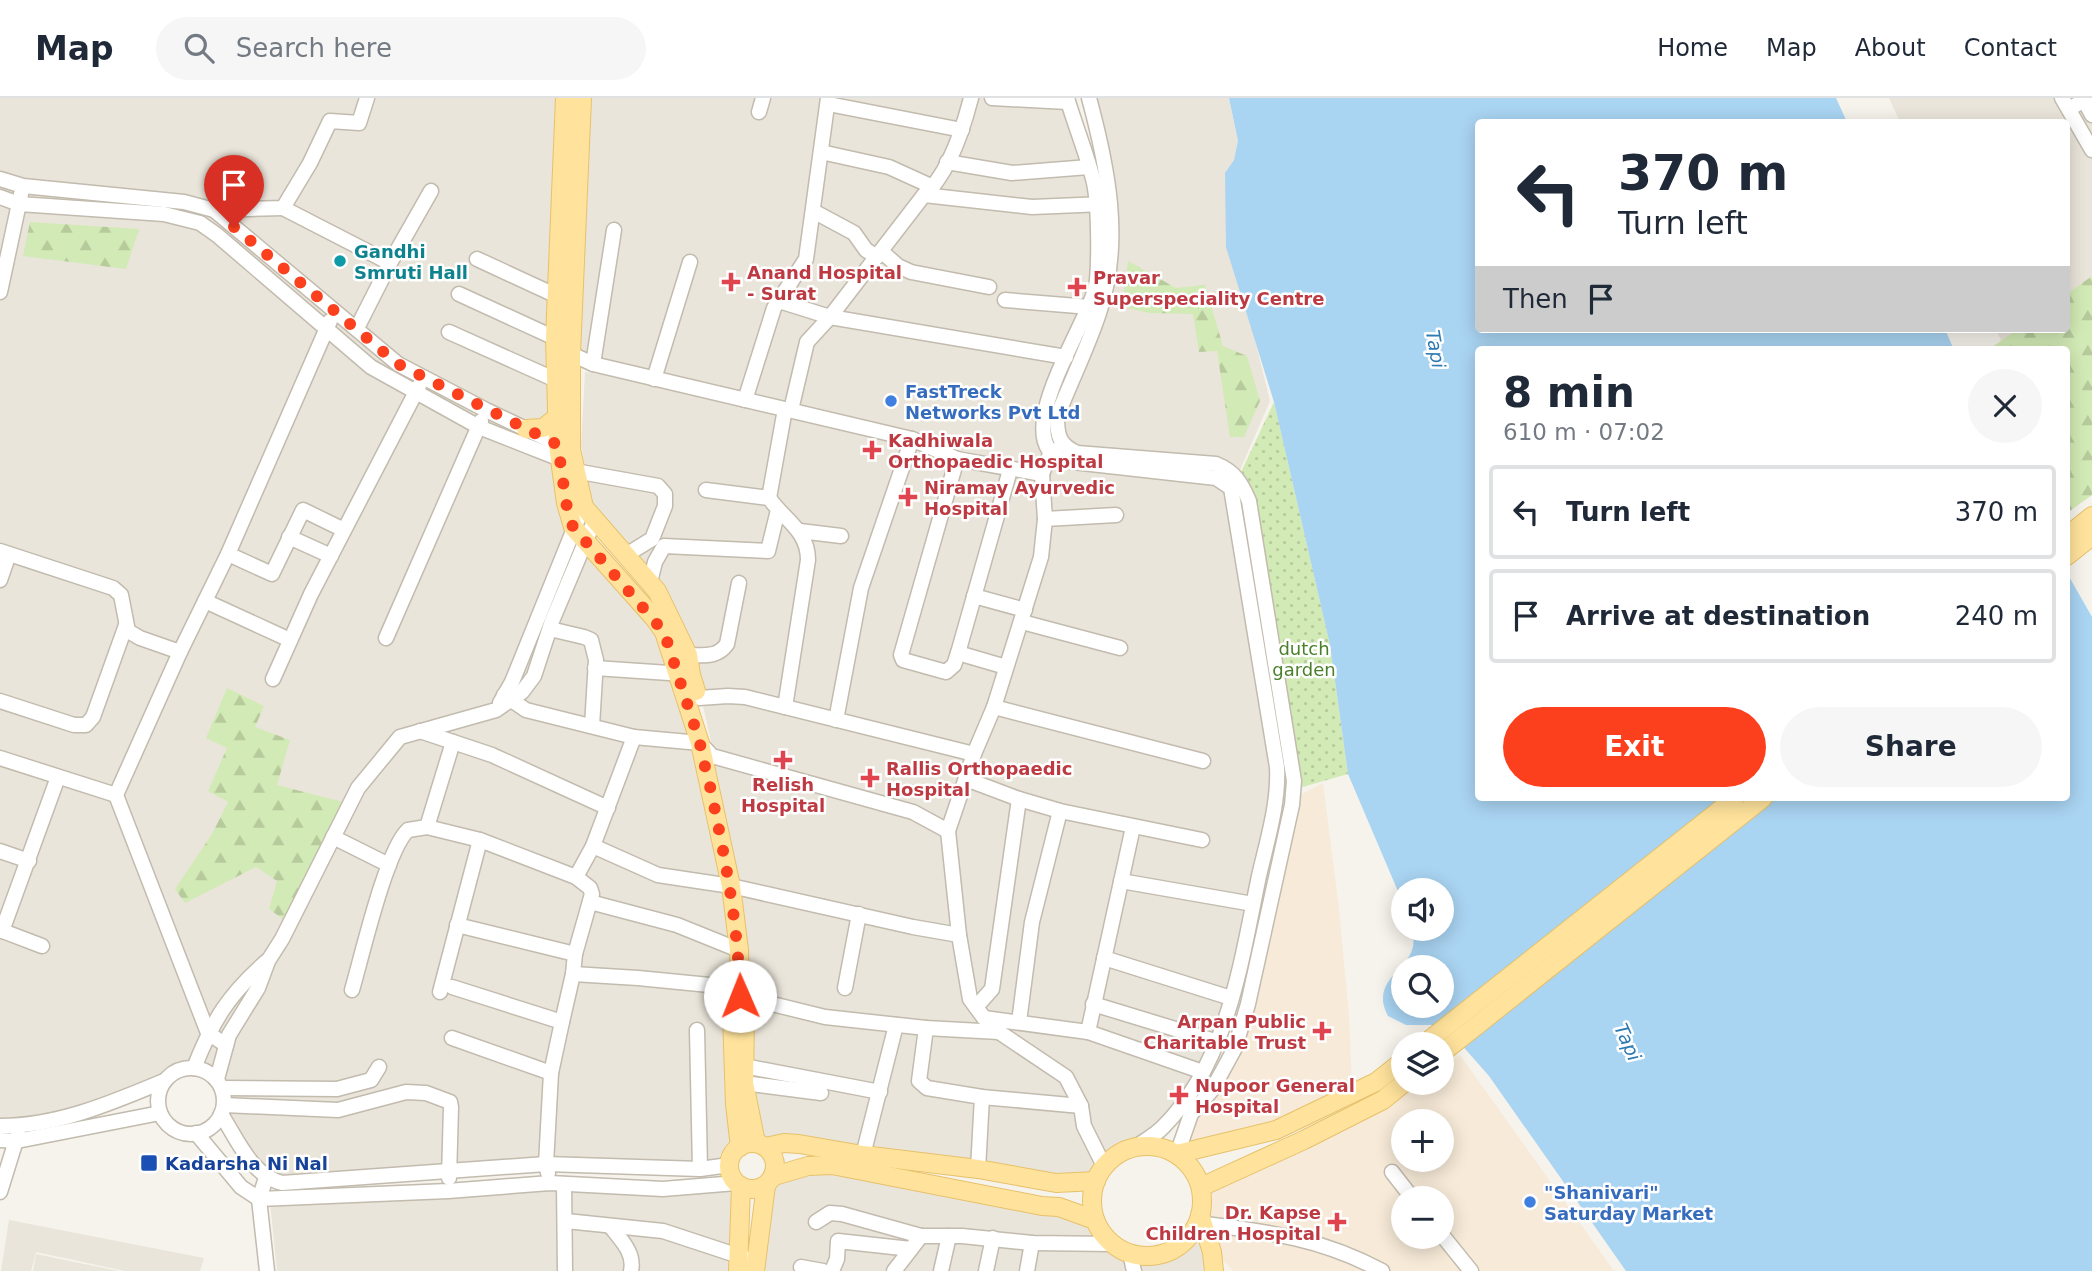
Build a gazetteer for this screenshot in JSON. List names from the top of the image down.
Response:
{
  "water": ["Tapi"],
  "parks": ["dutch garden"],
  "places": {
    "other": ["Gandhi Smruti Hall", "FastTreck Networks Pvt Ltd", "\"Shanivari\" Saturday Market"],
    "health": [
      "Anand Hospital - Surat",
      "Pravar Superspeciality Centre",
      "Kadhiwala Orthopaedic Hospital",
      "Niramay Ayurvedic Hospital",
      "Relish Hospital",
      "Rallis Orthopaedic Hospital",
      "Arpan Public Charitable Trust",
      "Nupoor General Hospital",
      "Dr. Kapse Children Hospital"
    ],
    "transit": ["Kadarsha Ni Nal"]
  },
  "page": {
    "header": "Map",
    "search": "Search here",
    "nav": [
      "Home",
      "Map",
      "About",
      "Contact"
    ],
    "turn": ["370 m", "Turn left"],
    "then": "Then",
    "heading": ["8 min", "610 m · 07:02"],
    "list": [
      {
        "name": "Turn left",
        "value": "370 m"
      },
      {
        "name": "Arrive at destination",
        "value": "240 m"
      }
    ],
    "buttons": ["Exit", "Share"],
    "map_buttons": ["+", "−"]
  }
}
